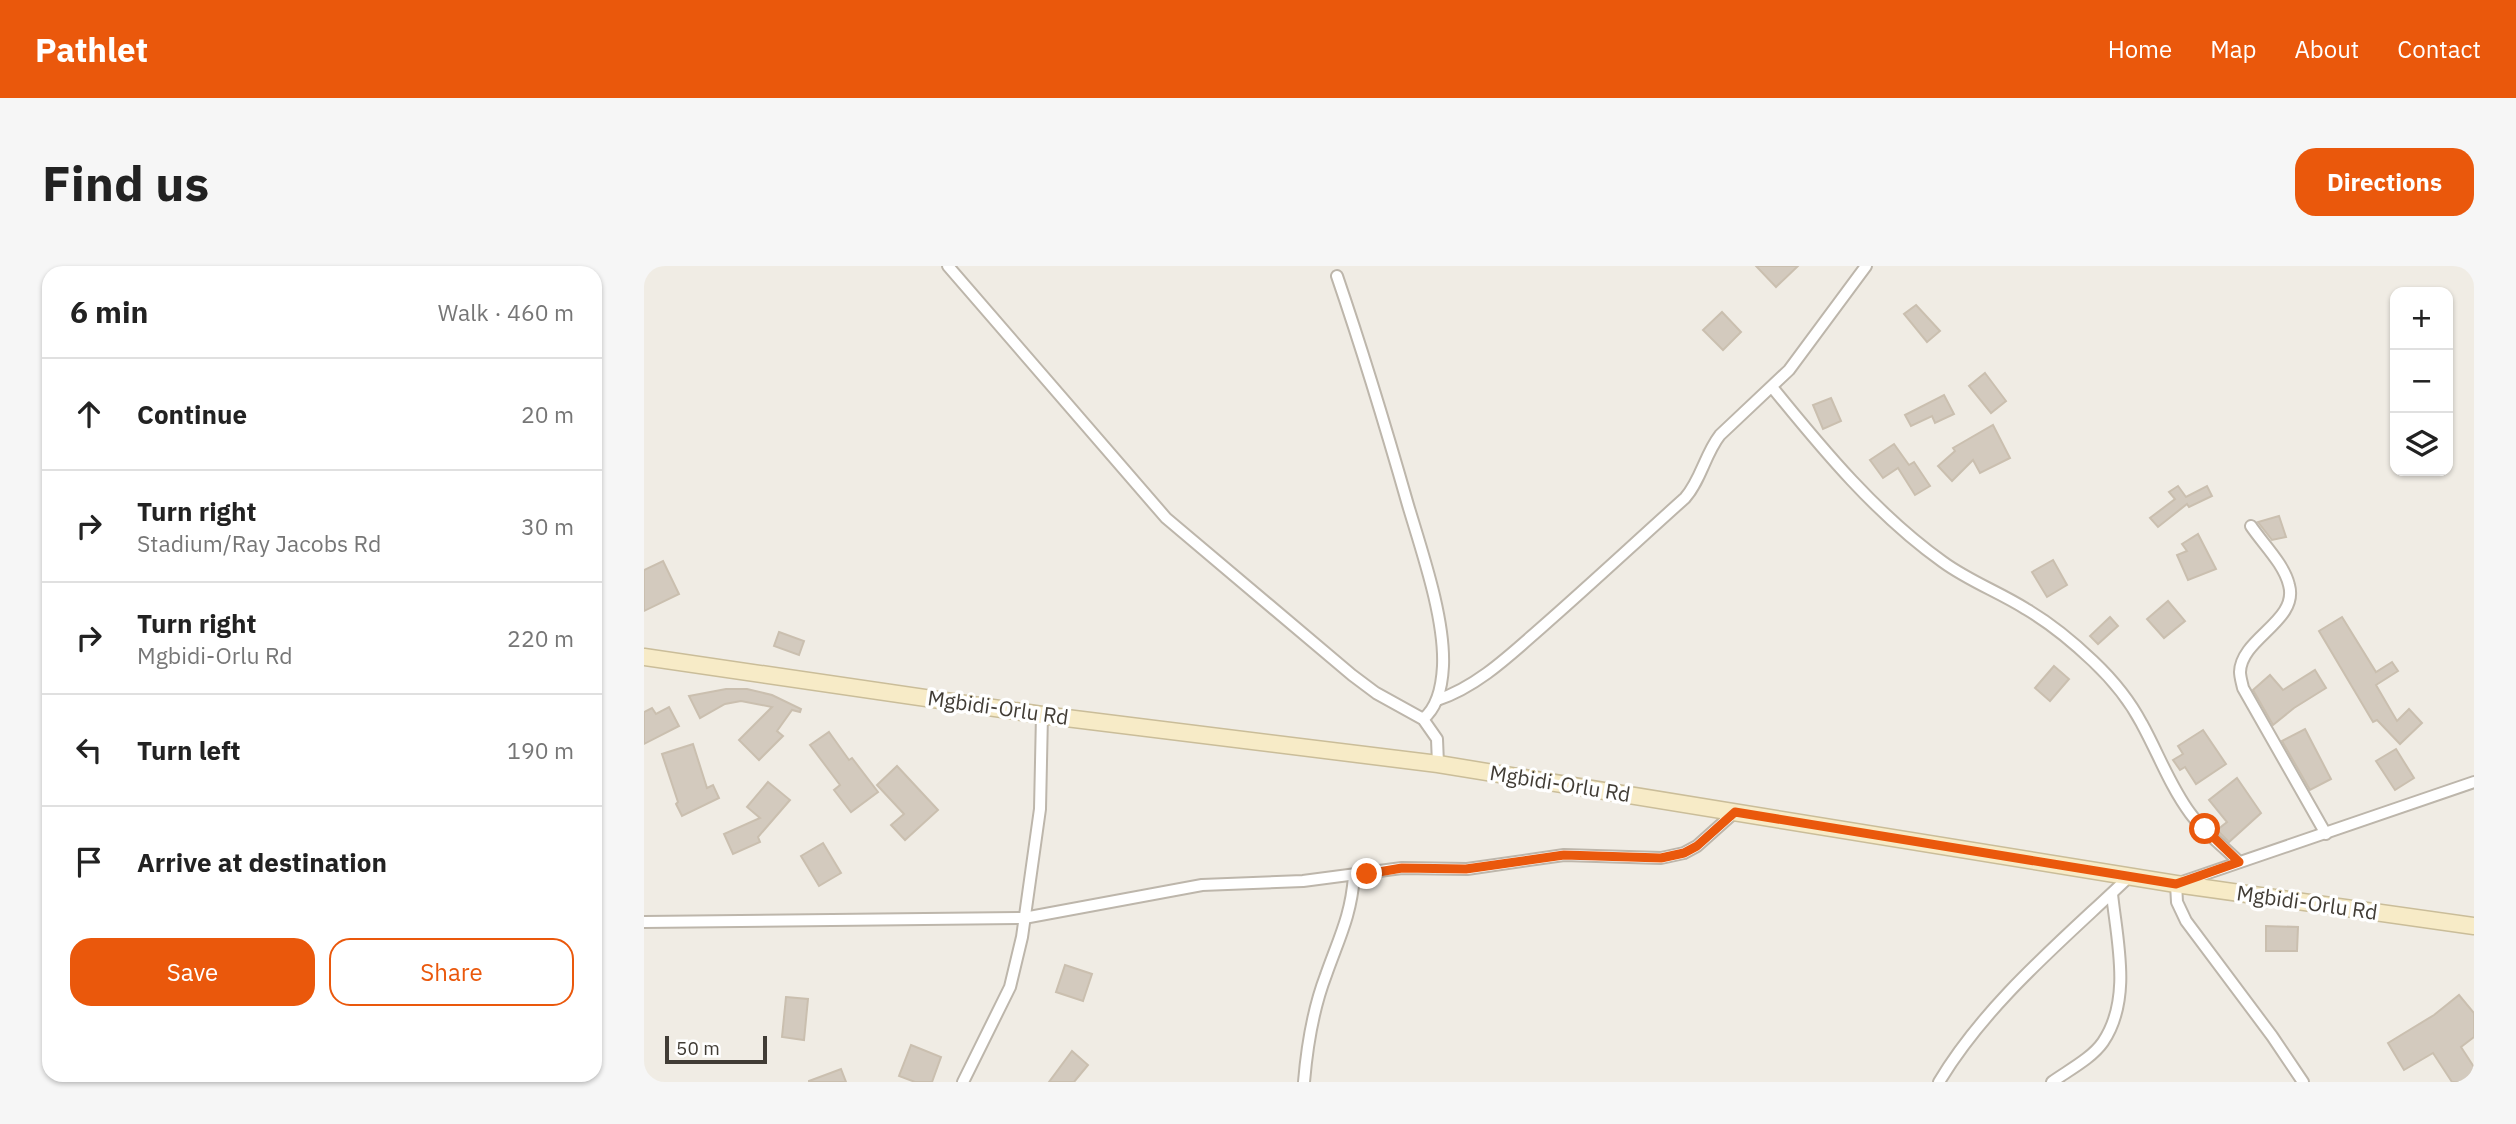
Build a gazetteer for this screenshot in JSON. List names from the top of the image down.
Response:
{
  "streets": {
    "main road": ["Mgbidi-Orlu Rd"]
  },
  "scale_bar": "50 m",
  "page": {
    "header": "Pathlet",
    "nav": [
      "Home",
      "Map",
      "About",
      "Contact"
    ],
    "buttons": [
      "Directions",
      ["Save", "Share"]
    ],
    "title": "Find us",
    "heading": ["6 min", "Walk · 460 m"],
    "map_buttons": ["+", "−"],
    "list": [
      ["Continue", "20 m"],
      ["Turn right", "Stadium/Ray Jacobs Rd", "30 m"],
      ["Turn right", "Mgbidi-Orlu Rd", "220 m"],
      ["Turn left", "190 m"],
      "Arrive at destination"
    ],
    "scale": "50 m"
  }
}
